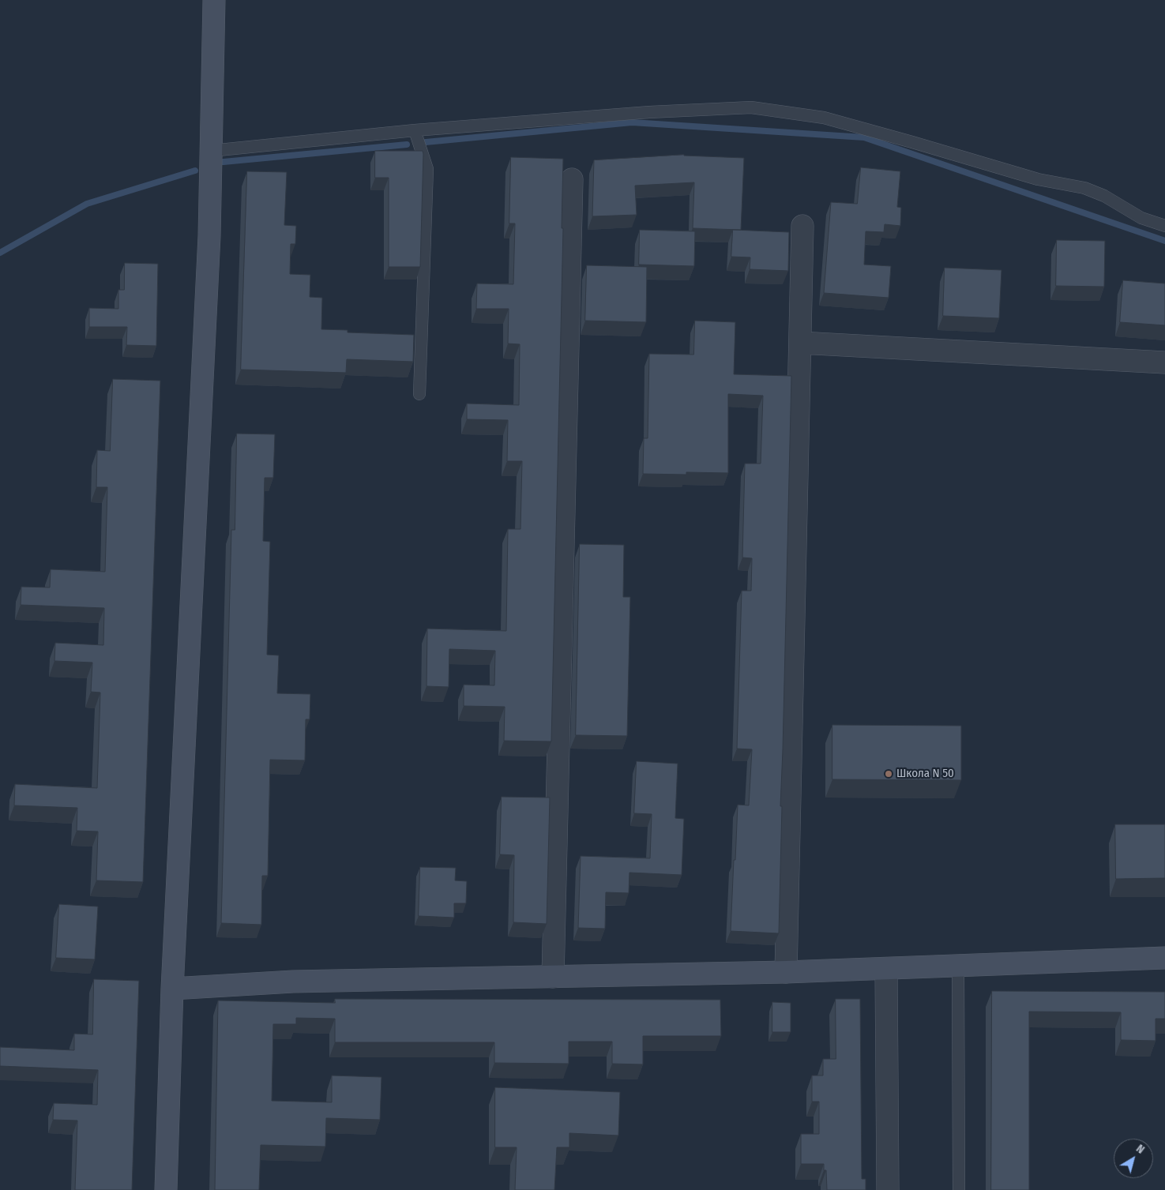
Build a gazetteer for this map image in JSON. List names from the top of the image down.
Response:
{
  "places": ["Школа N 50"],
  "north": "top right"
}
